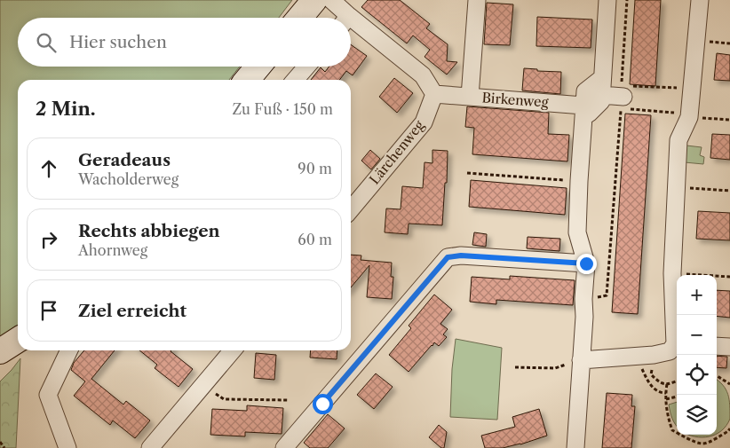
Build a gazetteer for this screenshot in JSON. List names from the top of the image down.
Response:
{
  "streets": {
    "street": ["Birkenweg", "Lärchenweg"]
  },
  "crossings": [
    ["Birkenweg", "Lärchenweg"]
  ],
  "page": {
    "search": "Hier suchen",
    "heading": ["2 Min.", "Zu Fuß · 150 m"],
    "list": [
      ["Geradeaus", "Wacholderweg", "90 m"],
      ["Rechts abbiegen", "Ahornweg", "60 m"],
      "Ziel erreicht"
    ],
    "map_buttons": ["+", "−"]
  }
}
